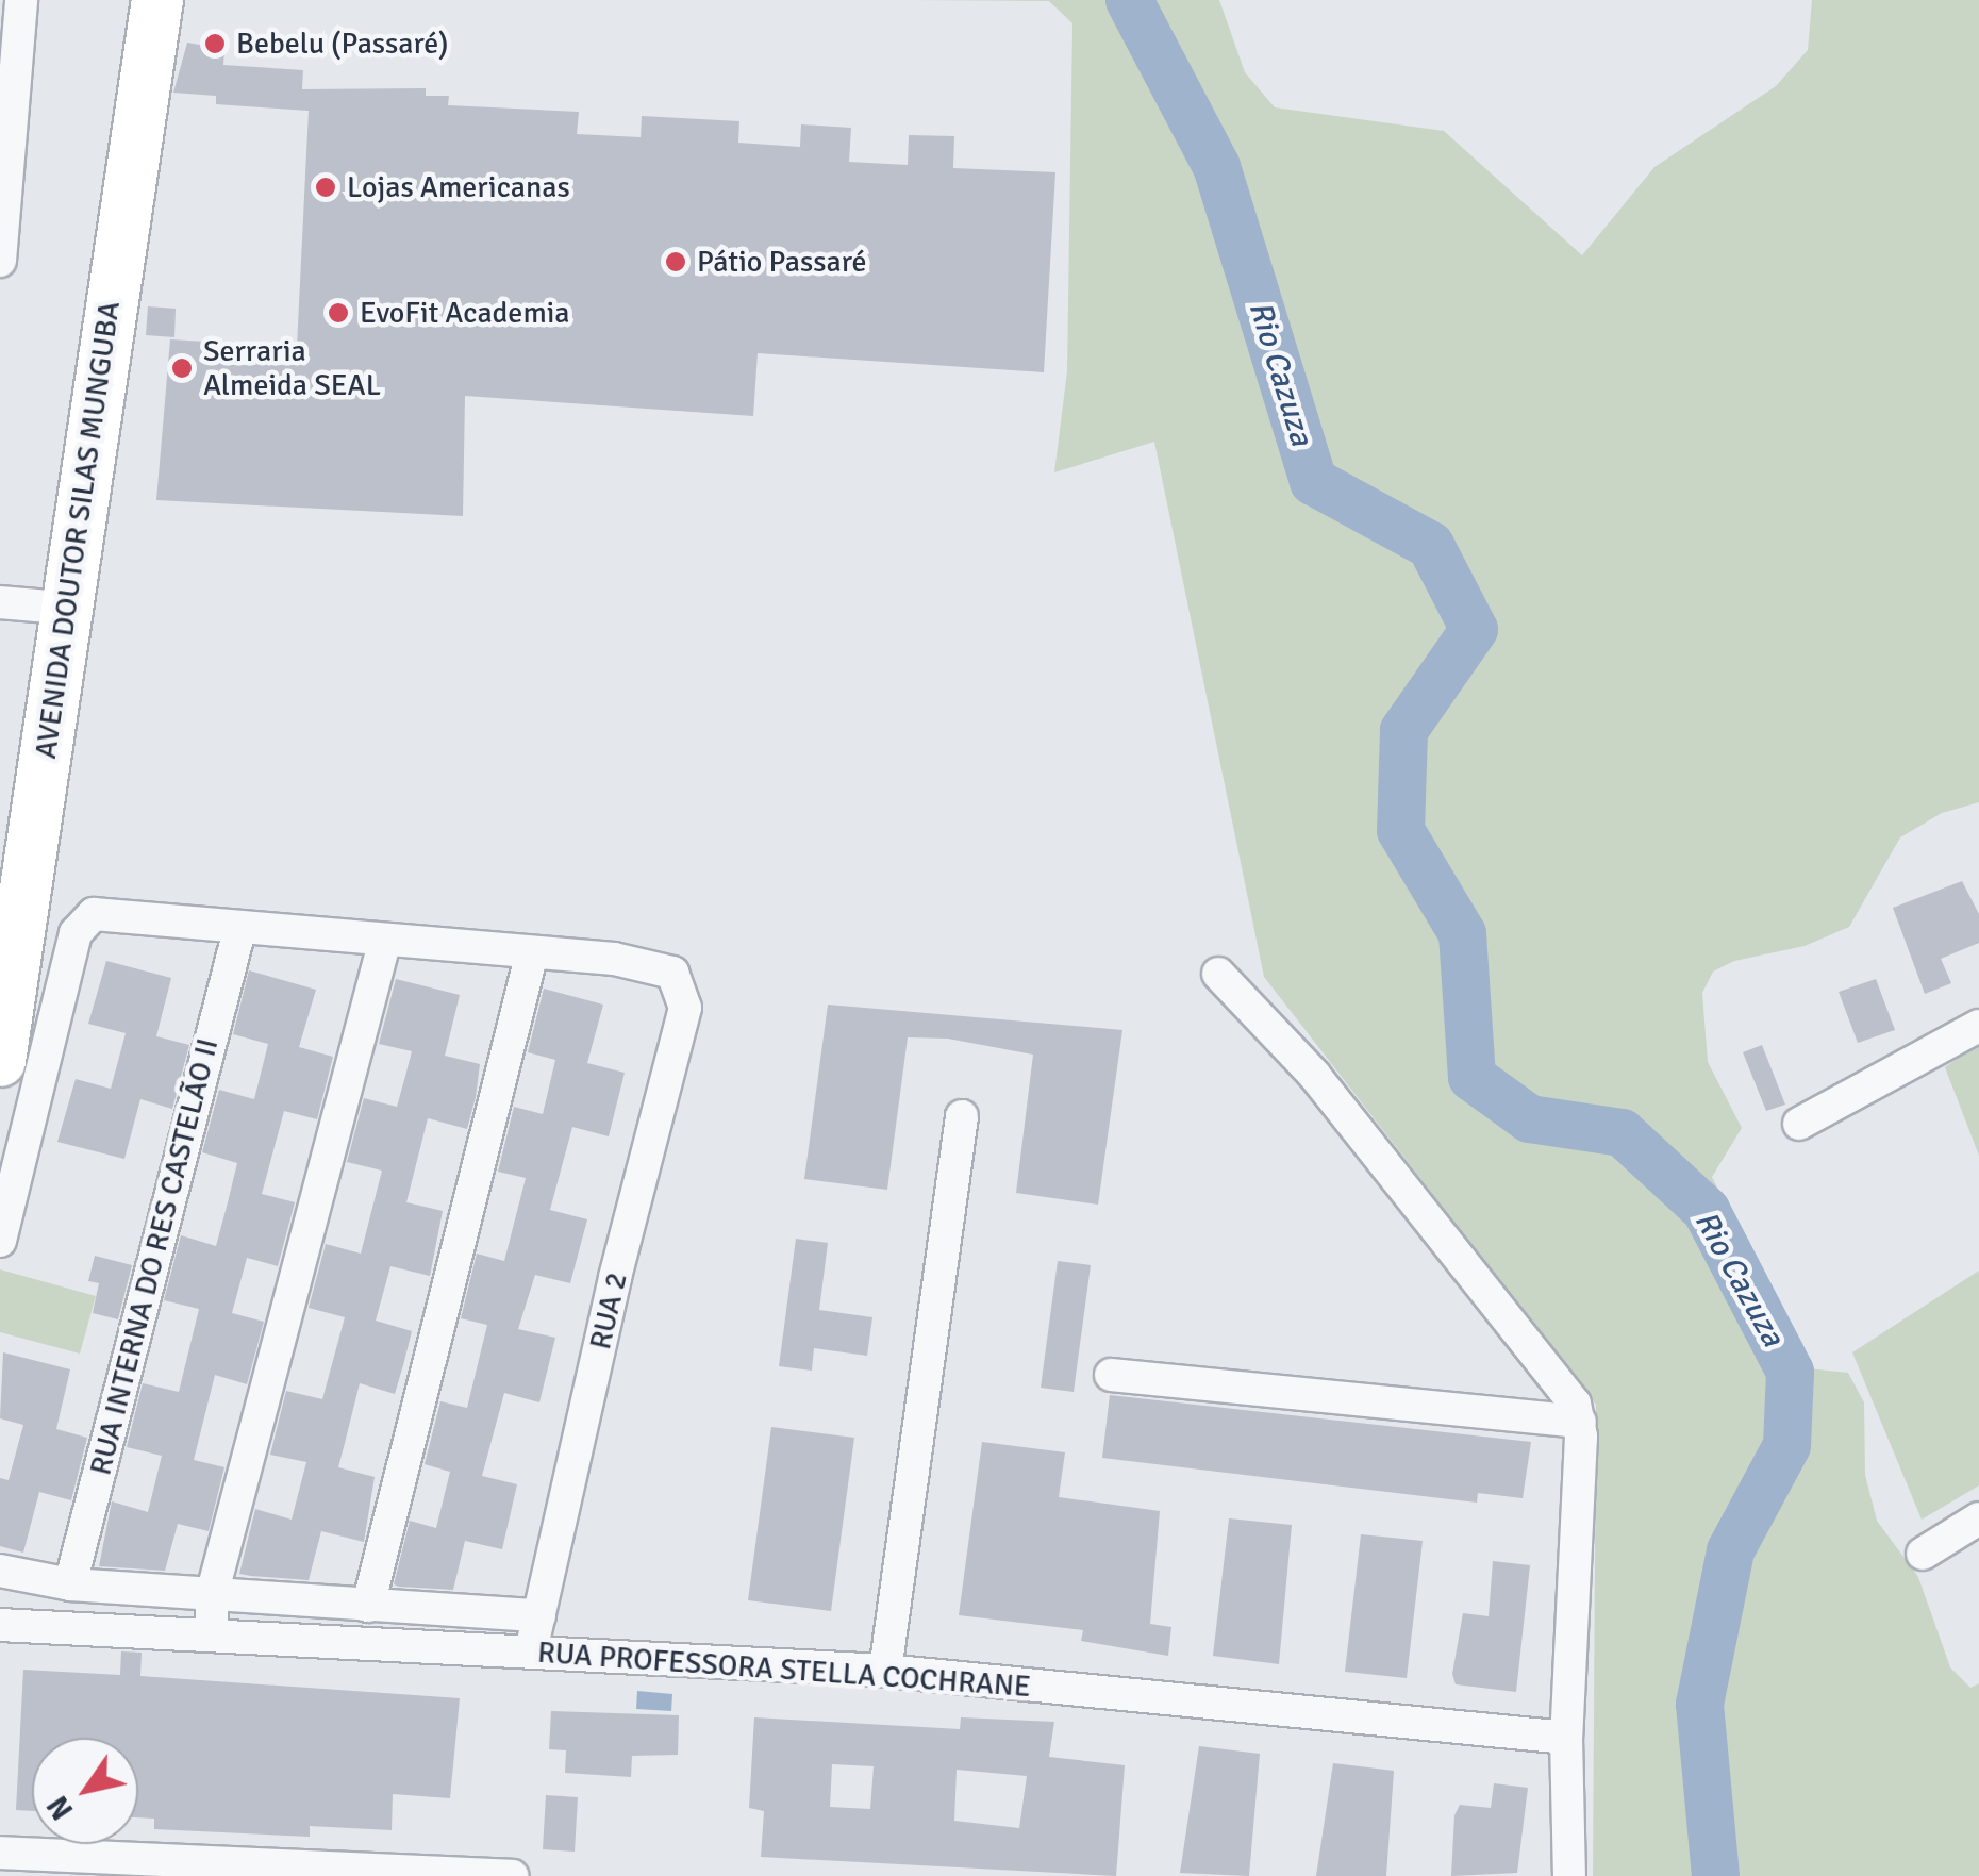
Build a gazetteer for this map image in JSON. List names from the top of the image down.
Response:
{
  "streets": {
    "main road": ["AVENIDA DOUTOR SILAS MUNGUBA"],
    "street": ["RUA INTERNA DO RES CASTELÃO II", "RUA 2", "RUA PROFESSORA STELLA COCHRANE"]
  },
  "crossings": [
    ["RUA 2", "RUA PROFESSORA STELLA COCHRANE"]
  ],
  "water": ["Rio Cazuza"],
  "places": [
    "Bebelu (Passaré)",
    "Lojas Americanas",
    "Pátio Passaré",
    "EvoFit Academia",
    "Serraria Almeida SEAL"
  ],
  "north": "bottom left"
}
